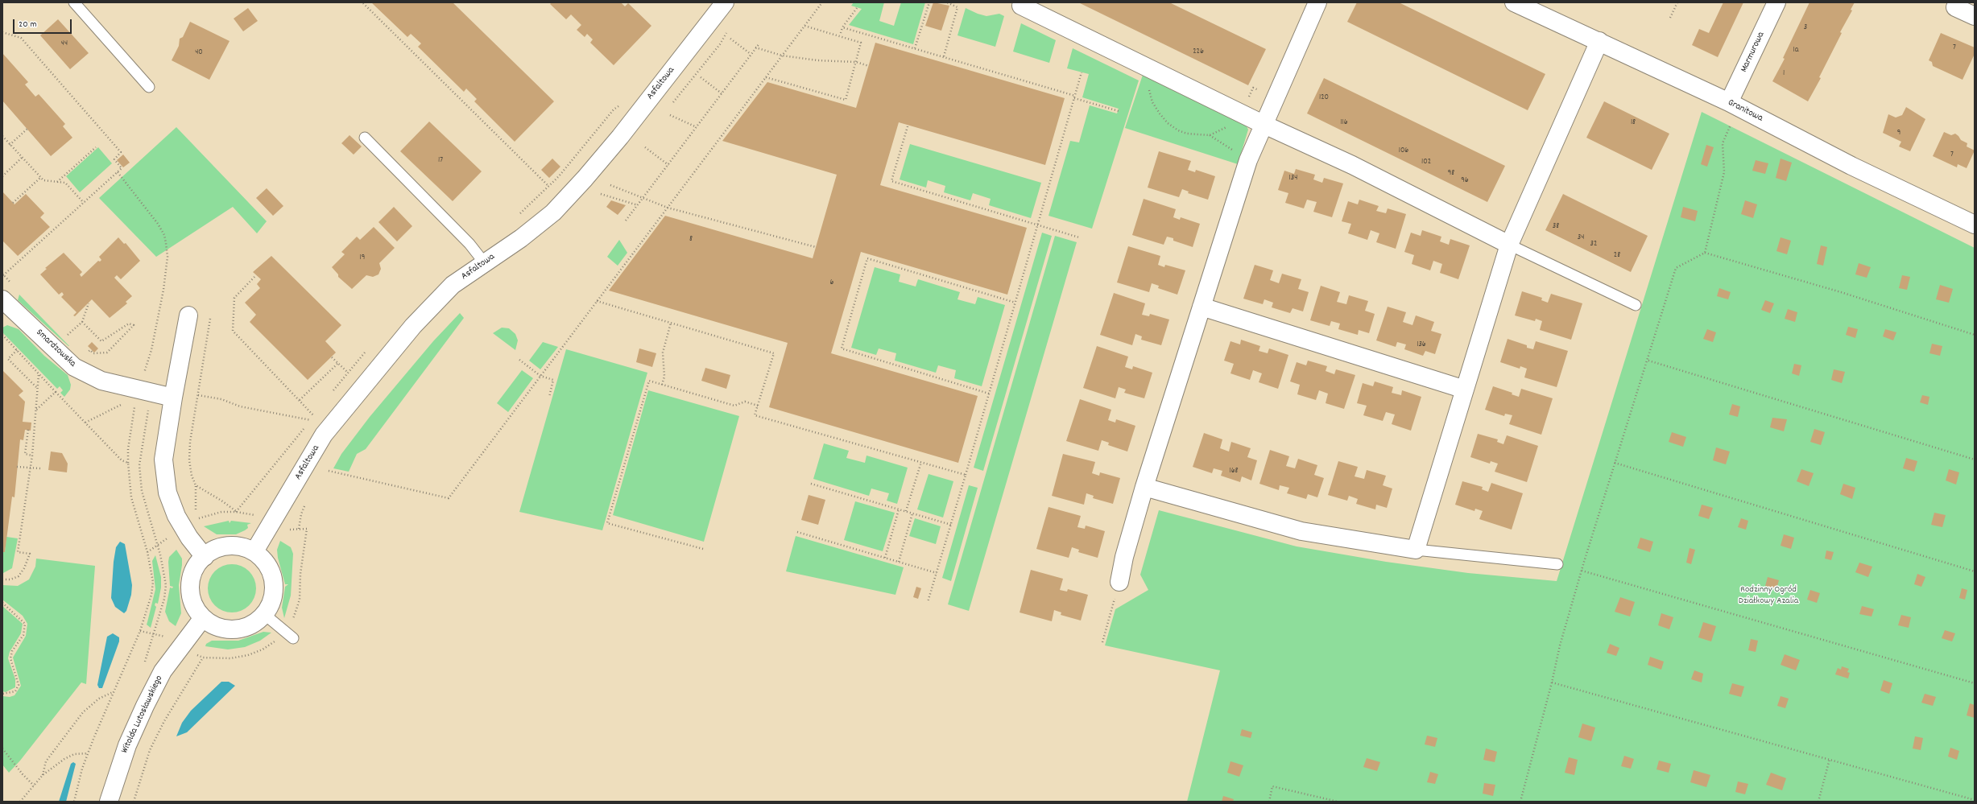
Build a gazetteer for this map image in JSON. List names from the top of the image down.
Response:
{
  "streets": {
    "street": [
      "Marmurowa",
      "Asfaltowa",
      "Granitowa",
      "Smardzowska",
      "Witolda Lutosławskiego"
    ]
  },
  "crossings": [
    ["Marmurowa", "Granitowa"],
    ["Asfaltowa", "Witolda Lutosławskiego"]
  ],
  "parks": ["Rodzinny Ogród Działkowy Azalia"],
  "house_numbers": [
    "3",
    "44",
    "7",
    "1a",
    "226",
    "40",
    "1",
    "120",
    "116",
    "18",
    "9",
    "106",
    "7",
    "17",
    "102",
    "98",
    "134",
    "96",
    "38",
    "34",
    "8",
    "32",
    "28",
    "19",
    "6",
    "136",
    "168"
  ],
  "scale_bar": "20 m"
}
